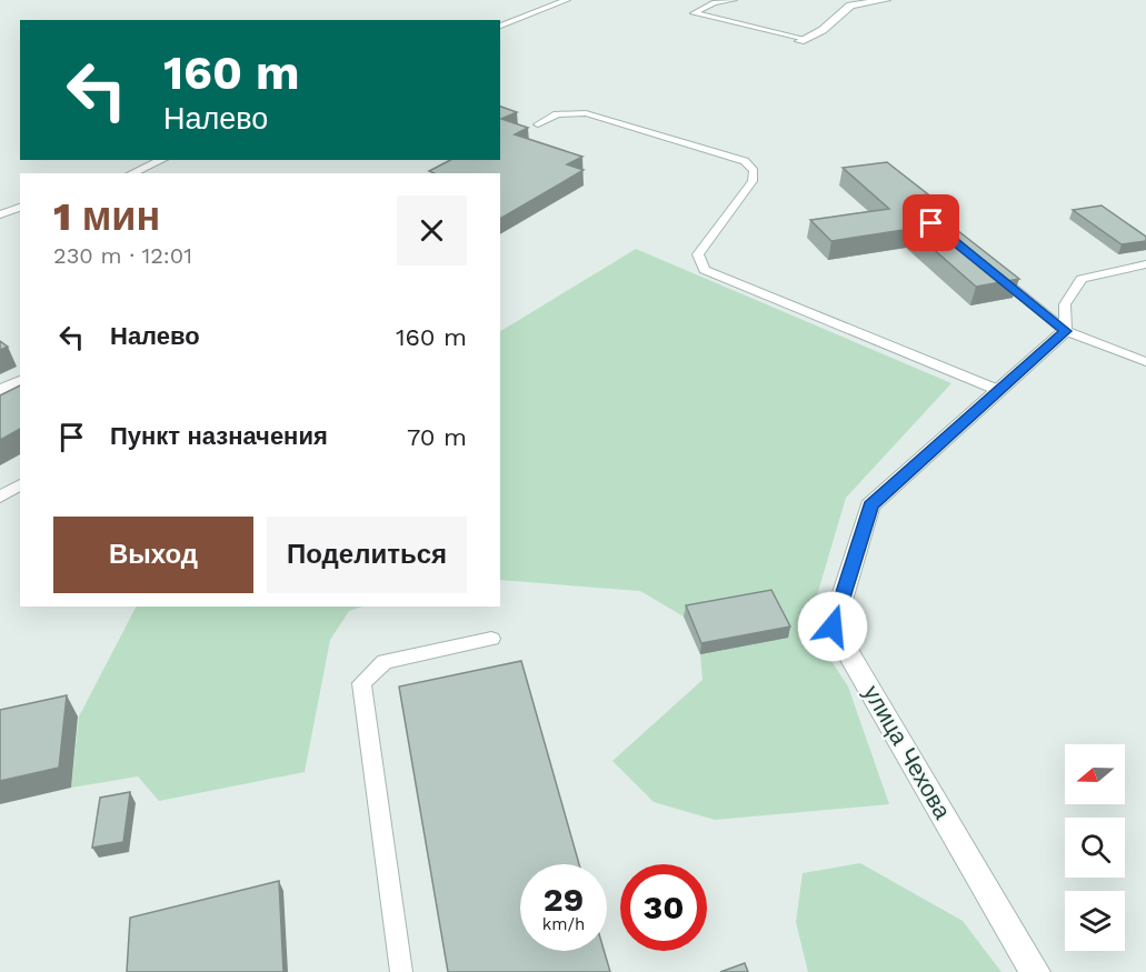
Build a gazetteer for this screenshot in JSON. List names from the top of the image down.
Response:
{
  "streets": {
    "street": ["улица Чехова"]
  },
  "north": "left",
  "page": {
    "turn": ["160 m", "Налево"],
    "heading": ["1 мин", "230 m · 12:01"],
    "list": [
      {
        "name": "Налево",
        "value": "160 m"
      },
      {
        "name": "Пункт назначения",
        "value": "70 m"
      }
    ],
    "buttons": ["Выход", "Поделиться"],
    "speed": "29 km/h",
    "limit": "30"
  }
}
